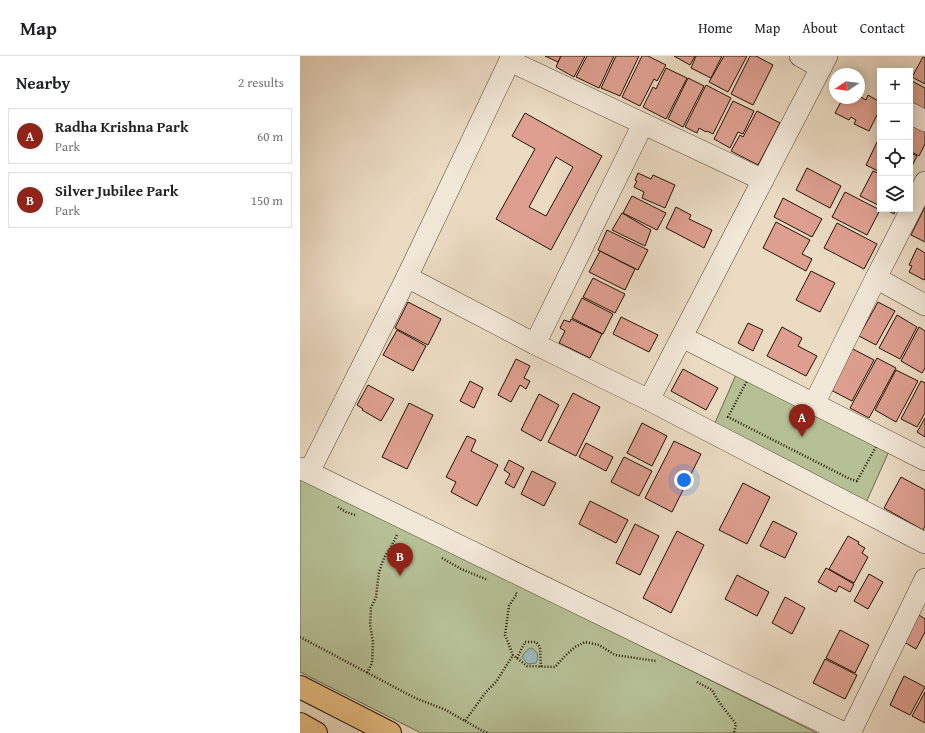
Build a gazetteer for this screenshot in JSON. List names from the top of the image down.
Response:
{
  "north": "left",
  "page": {
    "header": "Map",
    "nav": [
      "Home",
      "Map",
      "About",
      "Contact"
    ],
    "heading": ["Nearby", "2 results"],
    "map_buttons": ["+", "−"],
    "list": [
      {
        "mark": "A",
        "name": "Radha Krishna Park",
        "note": "Park",
        "value": "60 m"
      },
      {
        "mark": "B",
        "name": "Silver Jubilee Park",
        "note": "Park",
        "value": "150 m"
      }
    ],
    "pins": ["A", "B"]
  }
}
